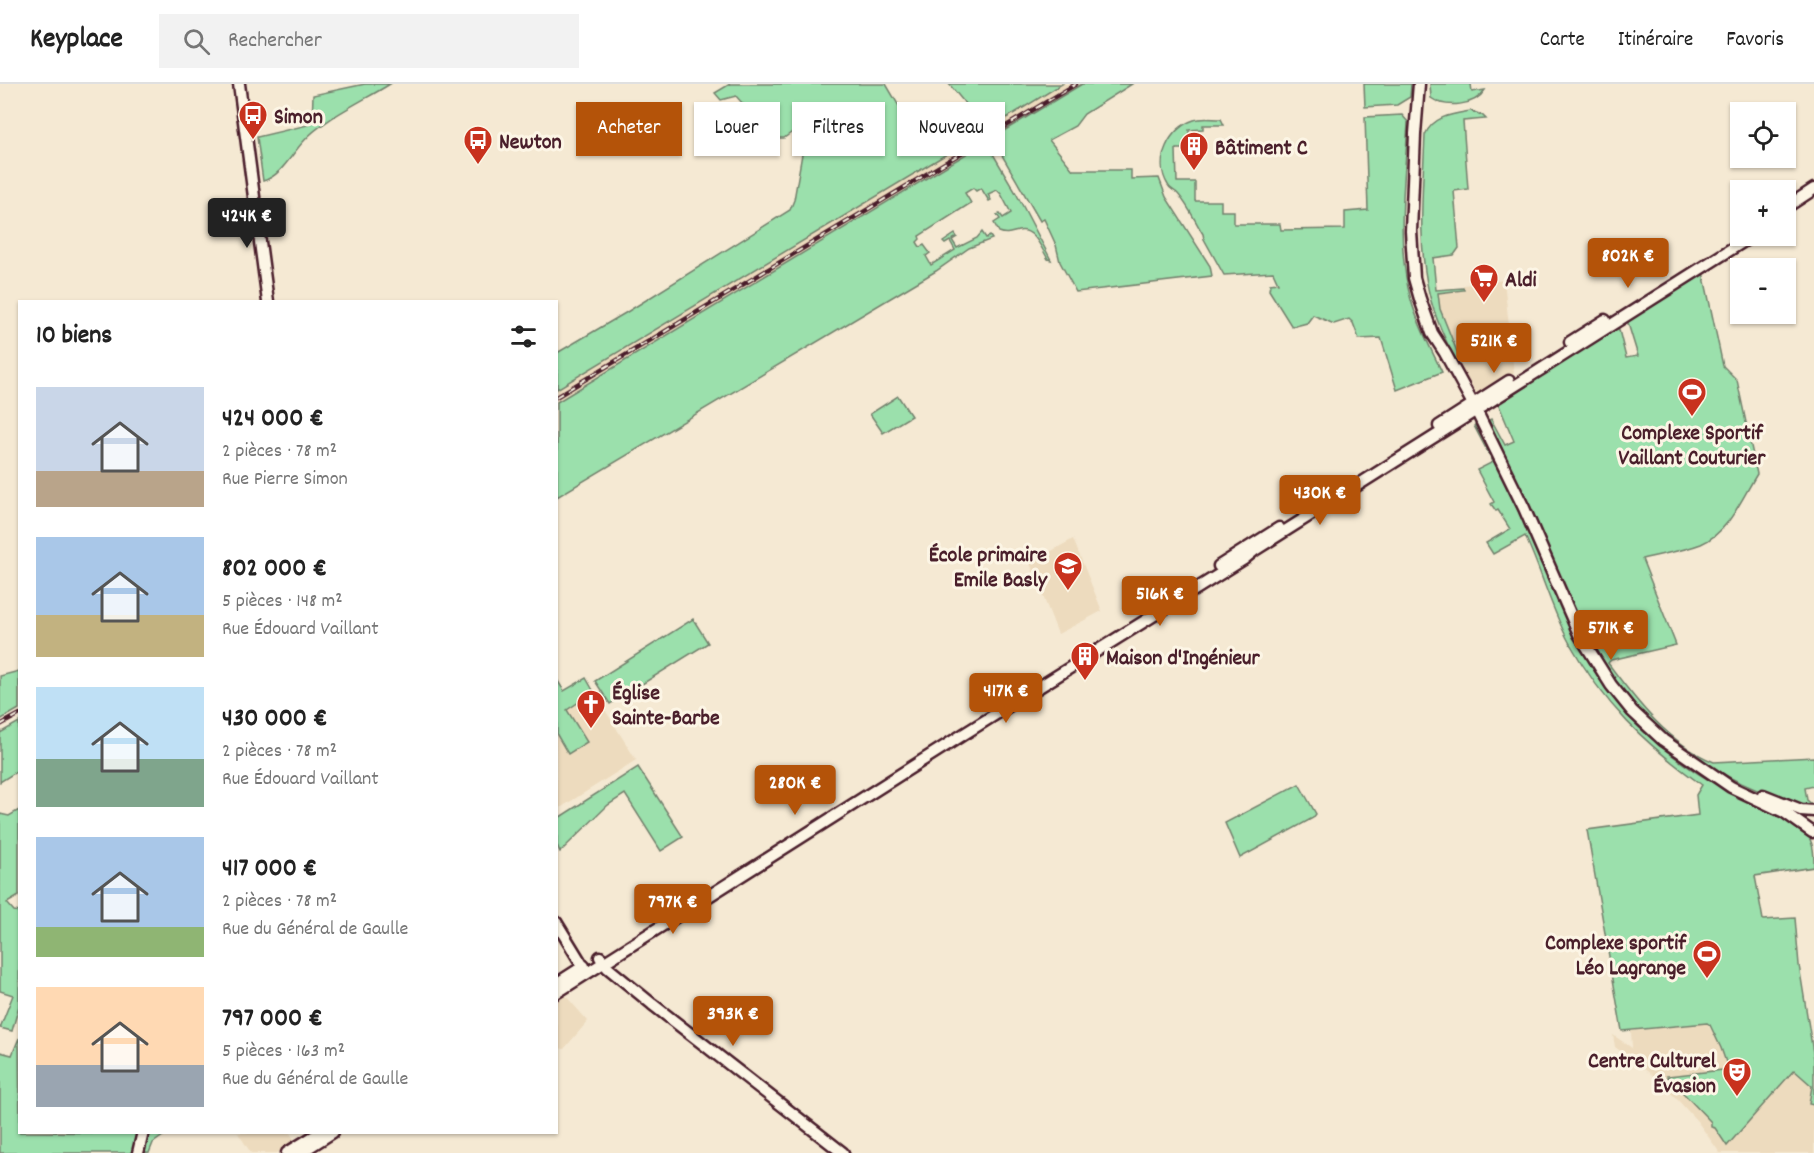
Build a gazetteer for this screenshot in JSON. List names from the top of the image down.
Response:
{
  "places": {
    "bus stop": ["Simon", "Newton"],
    "building": ["Bâtiment C", "Maison d'Ingénieur"],
    "supermarket": ["Aldi"],
    "sports": ["Complexe Sportif Vaillant Couturier", "Complexe sportif Léo Lagrange"],
    "school or university": ["École primaire Emile Basly"],
    "church": ["Église Sainte-Barbe"],
    "theatre": ["Centre Culturel Évasion"]
  },
  "page": {
    "header": "Keyplace",
    "search": "Rechercher",
    "nav": ["Carte", "Itinéraire", "Favoris"],
    "map_buttons": ["+", "−"],
    "chip": [
      "Acheter",
      "Louer",
      "Filtres",
      "Nouveau"
    ],
    "price": [
      "424K €",
      "802K €",
      "521K €",
      "430K €",
      "516K €",
      "571K €",
      "417K €",
      "280K €",
      "797K €",
      "393K €"
    ],
    "heading": "10 biens",
    "list": [
      {
        "name": "424 000 €",
        "note": "2 pièces · 78 m² · Rue Pierre Simon"
      },
      {
        "name": "802 000 €",
        "note": "5 pièces · 148 m² · Rue Édouard Vaillant"
      },
      {
        "name": "430 000 €",
        "note": "2 pièces · 78 m² · Rue Édouard Vaillant"
      },
      {
        "name": "417 000 €",
        "note": "2 pièces · 78 m² · Rue du Général de Gaulle"
      },
      {
        "name": "797 000 €",
        "note": "5 pièces · 163 m² · Rue du Général de Gaulle"
      }
    ]
  }
}
